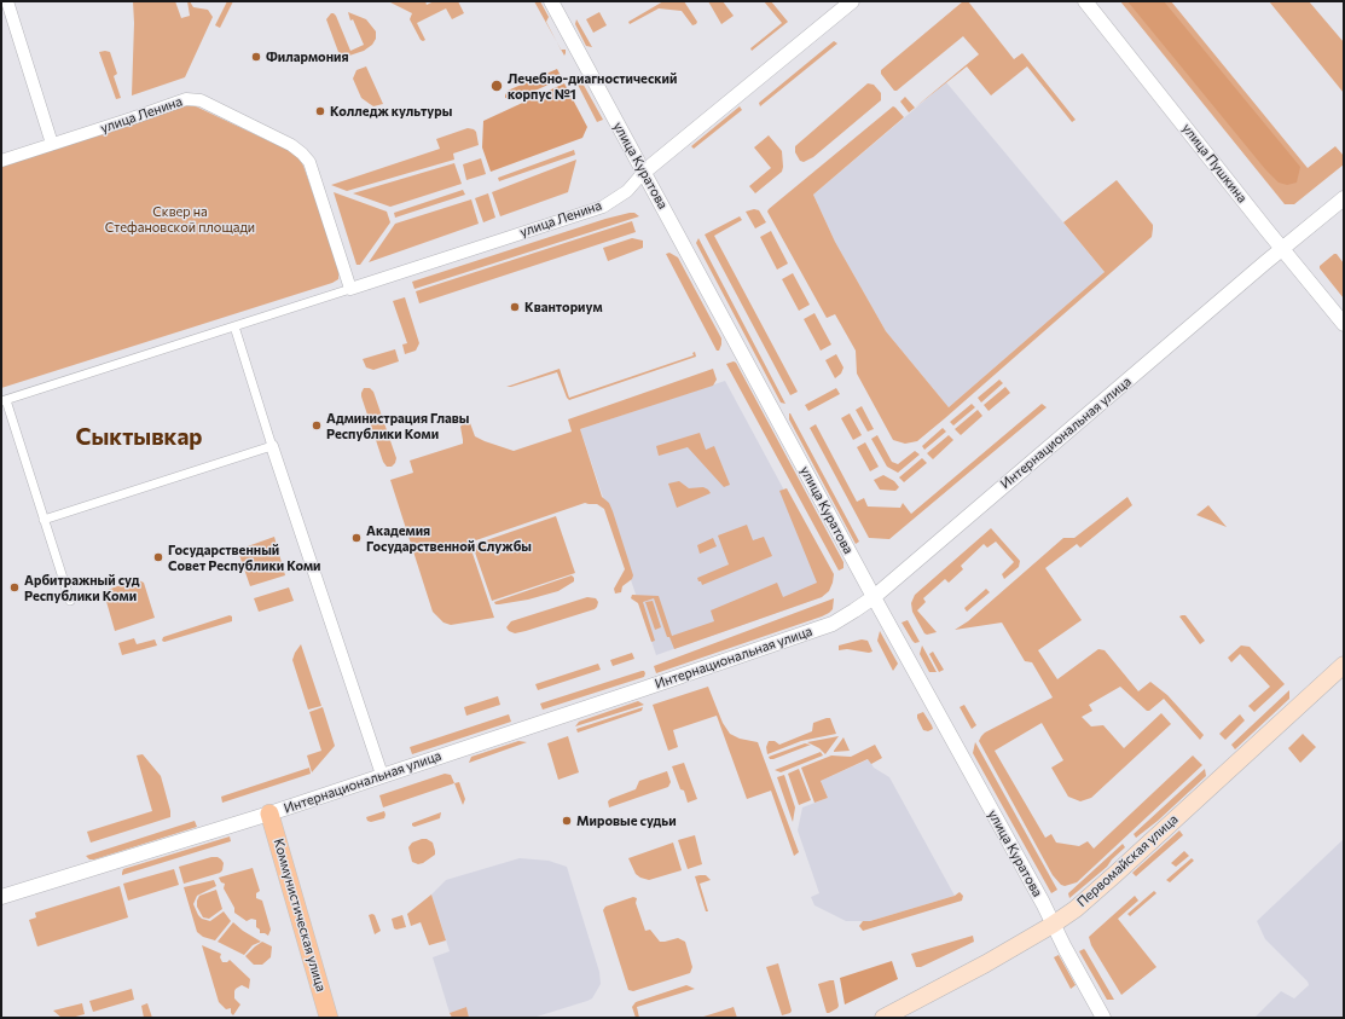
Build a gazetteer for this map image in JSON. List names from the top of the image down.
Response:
{
  "streets": {
    "main road": ["Первомайская улица", "Коммунистическая улица"],
    "street": [
      "улица Ленина",
      "улица Пушкина",
      "улица Куратова",
      "Интернациональная улица"
    ]
  },
  "crossings": [
    ["улица Ленина", "улица Куратова"],
    ["улица Пушкина", "Интернациональная улица"],
    ["улица Куратова", "Интернациональная улица"],
    ["улица Куратова", "Первомайская улица"],
    ["Интернациональная улица", "Коммунистическая улица"]
  ],
  "districts": ["Сыктывкар"],
  "parks": ["Сквер на Стефановской площади"],
  "places": [
    "Филармония",
    "Лечебно-диагностический корпус №1",
    "Колледж культуры",
    "Кванториум",
    "Администрация Главы Республики Коми",
    "Академия Государственной Службы",
    "Государственный Совет Республики Коми",
    "Арбитражный суд Республики Коми",
    "Мировые судьи"
  ]
}
